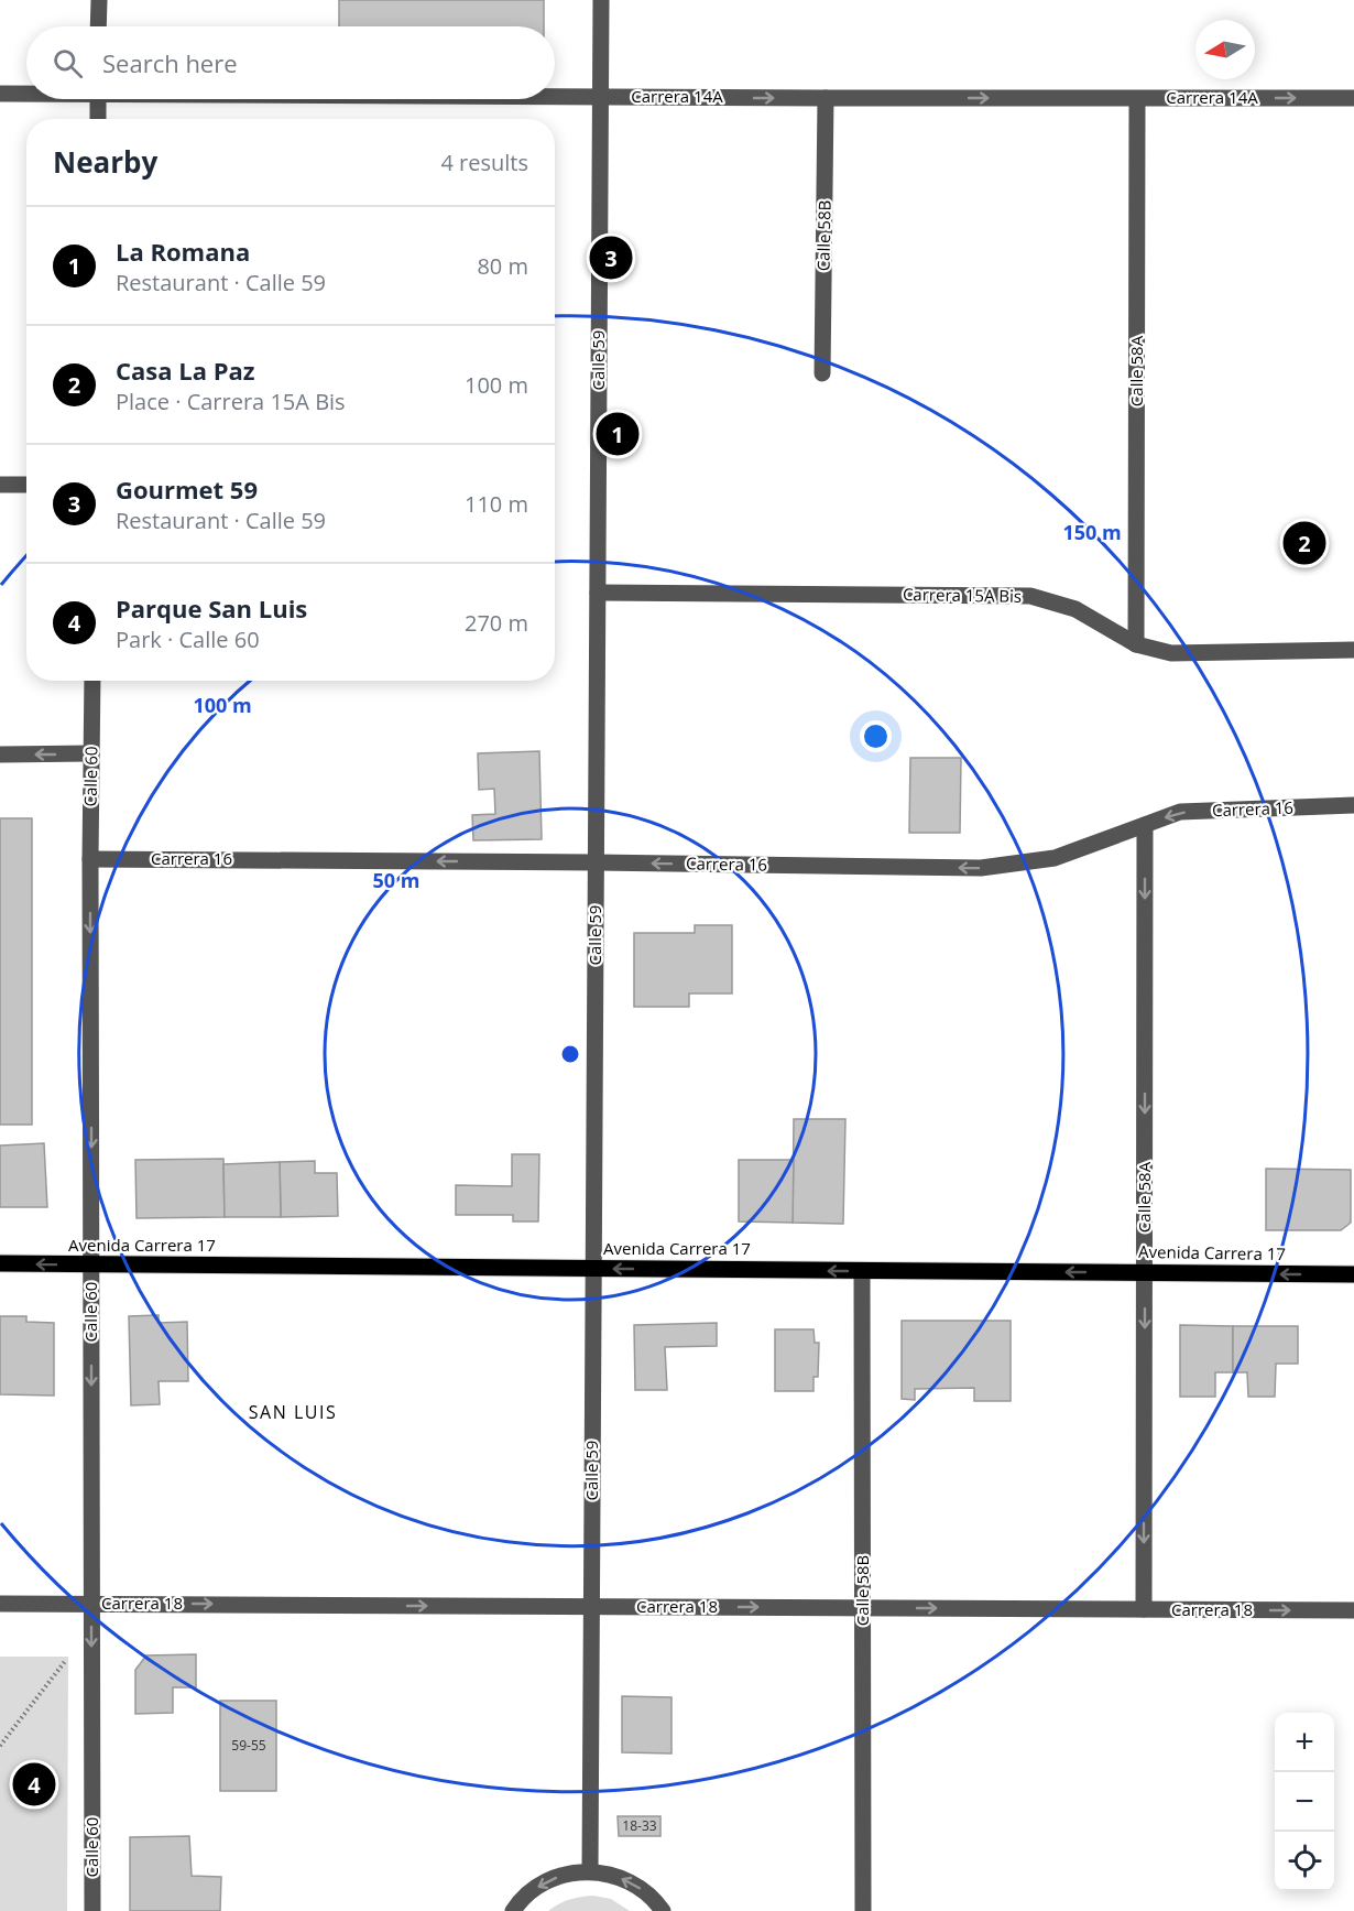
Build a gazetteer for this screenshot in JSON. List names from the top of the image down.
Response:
{
  "streets": {
    "main road": ["Avenida Carrera 17"],
    "street": [
      "Carrera 14A",
      "Calle 58B",
      "Calle 59",
      "Calle 58A",
      "Carrera 15A Bis",
      "Calle 60",
      "Carrera 16",
      "Carrera 18"
    ]
  },
  "crossings": [
    ["Carrera 14A", "Calle 58B"],
    ["Carrera 14A", "Calle 59"],
    ["Carrera 14A", "Calle 58A"],
    ["Calle 58B", "Avenida Carrera 17"],
    ["Calle 58B", "Carrera 18"],
    ["Calle 59", "Carrera 15A Bis"],
    ["Calle 59", "Carrera 16"],
    ["Calle 59", "Avenida Carrera 17"],
    ["Calle 59", "Carrera 18"],
    ["Calle 58A", "Carrera 15A Bis"],
    ["Calle 58A", "Carrera 16"],
    ["Calle 58A", "Avenida Carrera 17"],
    ["Calle 58A", "Carrera 18"],
    ["Calle 60", "Carrera 16"],
    ["Calle 60", "Avenida Carrera 17"],
    ["Calle 60", "Carrera 18"]
  ],
  "one_way": [
    "Carrera 14A",
    "Calle 58A",
    "Calle 60",
    "Carrera 16",
    "Avenida Carrera 17",
    "Carrera 18"
  ],
  "districts": ["SAN LUIS"],
  "house_numbers": ["59-55", "18-33"],
  "north": "left",
  "page": {
    "search": "Search here",
    "heading": ["Nearby", "4 results"],
    "list": [
      {
        "mark": "1",
        "name": "La Romana",
        "note": "Restaurant · Calle 59",
        "value": "80 m"
      },
      {
        "mark": "2",
        "name": "Casa La Paz",
        "note": "Place · Carrera 15A Bis",
        "value": "100 m"
      },
      {
        "mark": "3",
        "name": "Gourmet 59",
        "note": "Restaurant · Calle 59",
        "value": "110 m"
      },
      {
        "mark": "4",
        "name": "Parque San Luis",
        "note": "Park · Calle 60",
        "value": "270 m"
      }
    ],
    "pins": [
      "3",
      "1",
      "2",
      "4"
    ],
    "map_buttons": ["+", "−"]
  },
  "rings": ["150 m", "100 m", "50 m"]
}
